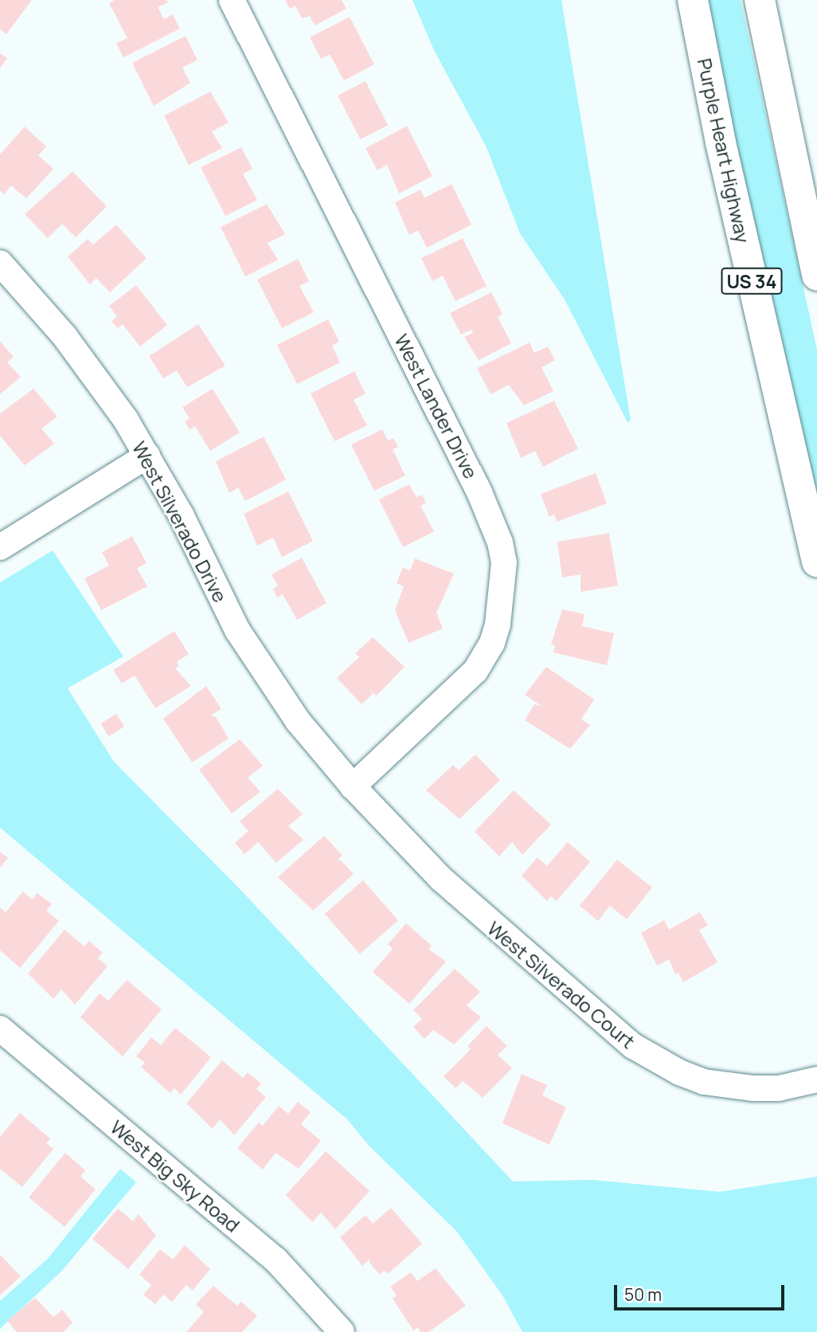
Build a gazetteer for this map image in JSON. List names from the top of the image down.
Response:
{
  "streets": {
    "main road": ["Purple Heart Highway", "US 34"],
    "street": [
      "West Lander Drive",
      "West Silverado Drive",
      "West Silverado Court",
      "West Big Sky Road"
    ]
  },
  "crossings": [
    ["West Lander Drive", "West Silverado Drive"],
    ["West Lander Drive", "West Silverado Court"],
    ["West Silverado Drive", "West Silverado Court"]
  ],
  "scale_bar": "50 m"
}
